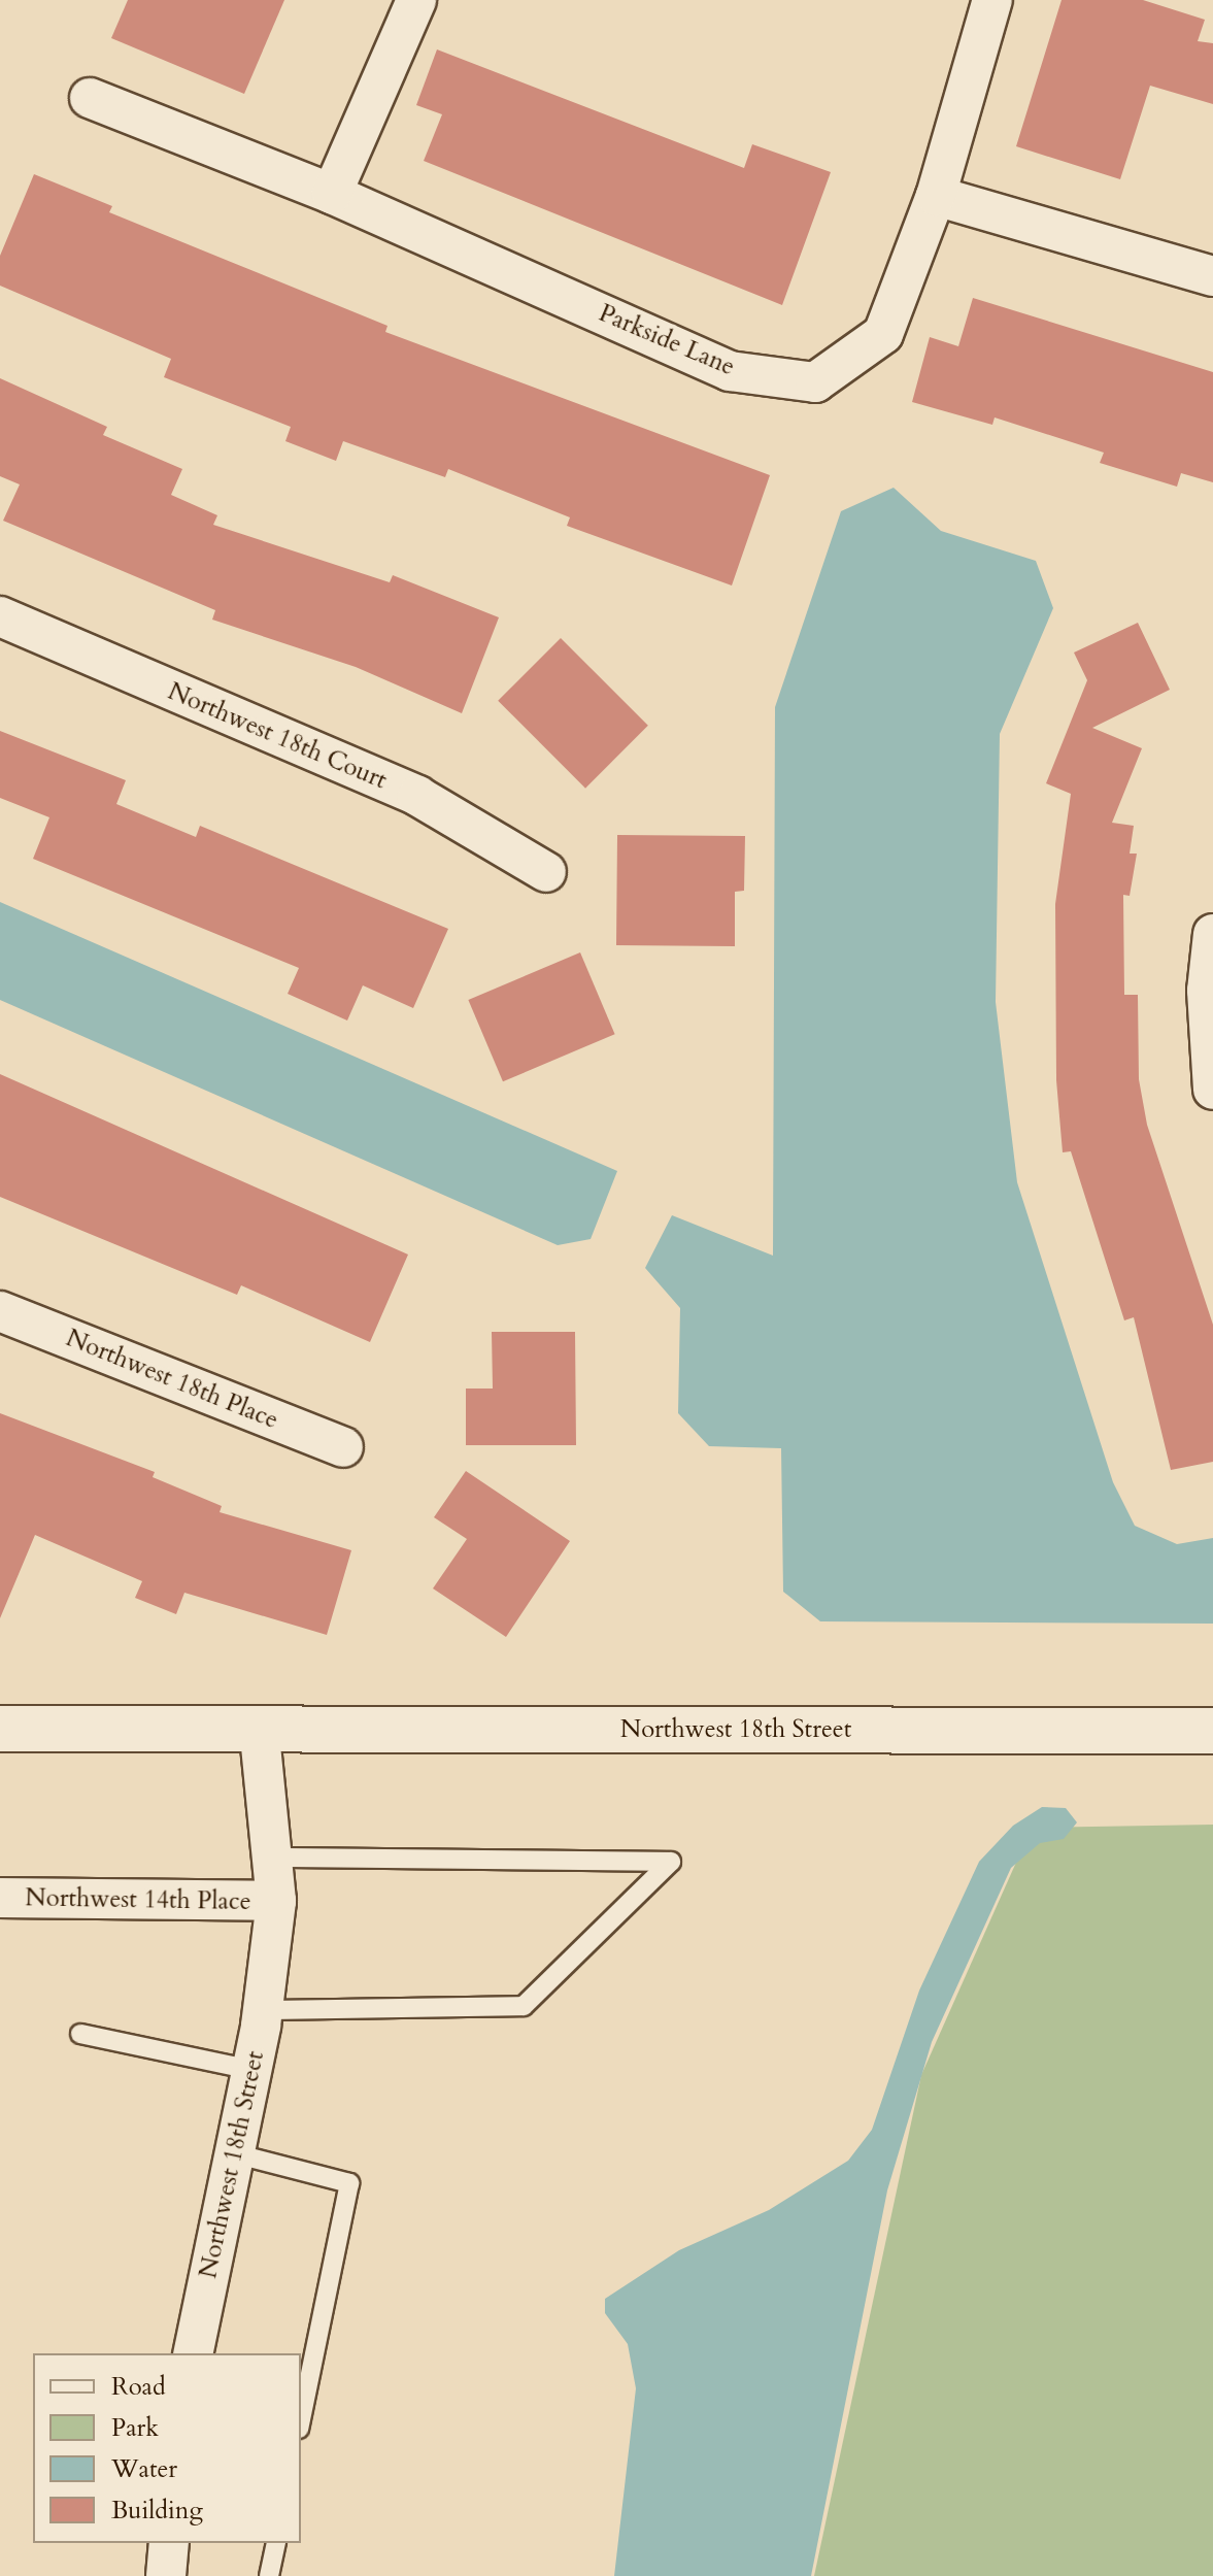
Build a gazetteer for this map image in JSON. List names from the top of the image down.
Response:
{
  "streets": {
    "street": [
      "Parkside Lane",
      "Northwest 18th Court",
      "Northwest 18th Place",
      "Northwest 18th Street",
      "Northwest 14th Place"
    ]
  },
  "crossings": [
    ["Northwest 18th Street", "Northwest 14th Place"]
  ],
  "legend": [
    "Road",
    "Park",
    "Water",
    "Building"
  ]
}
